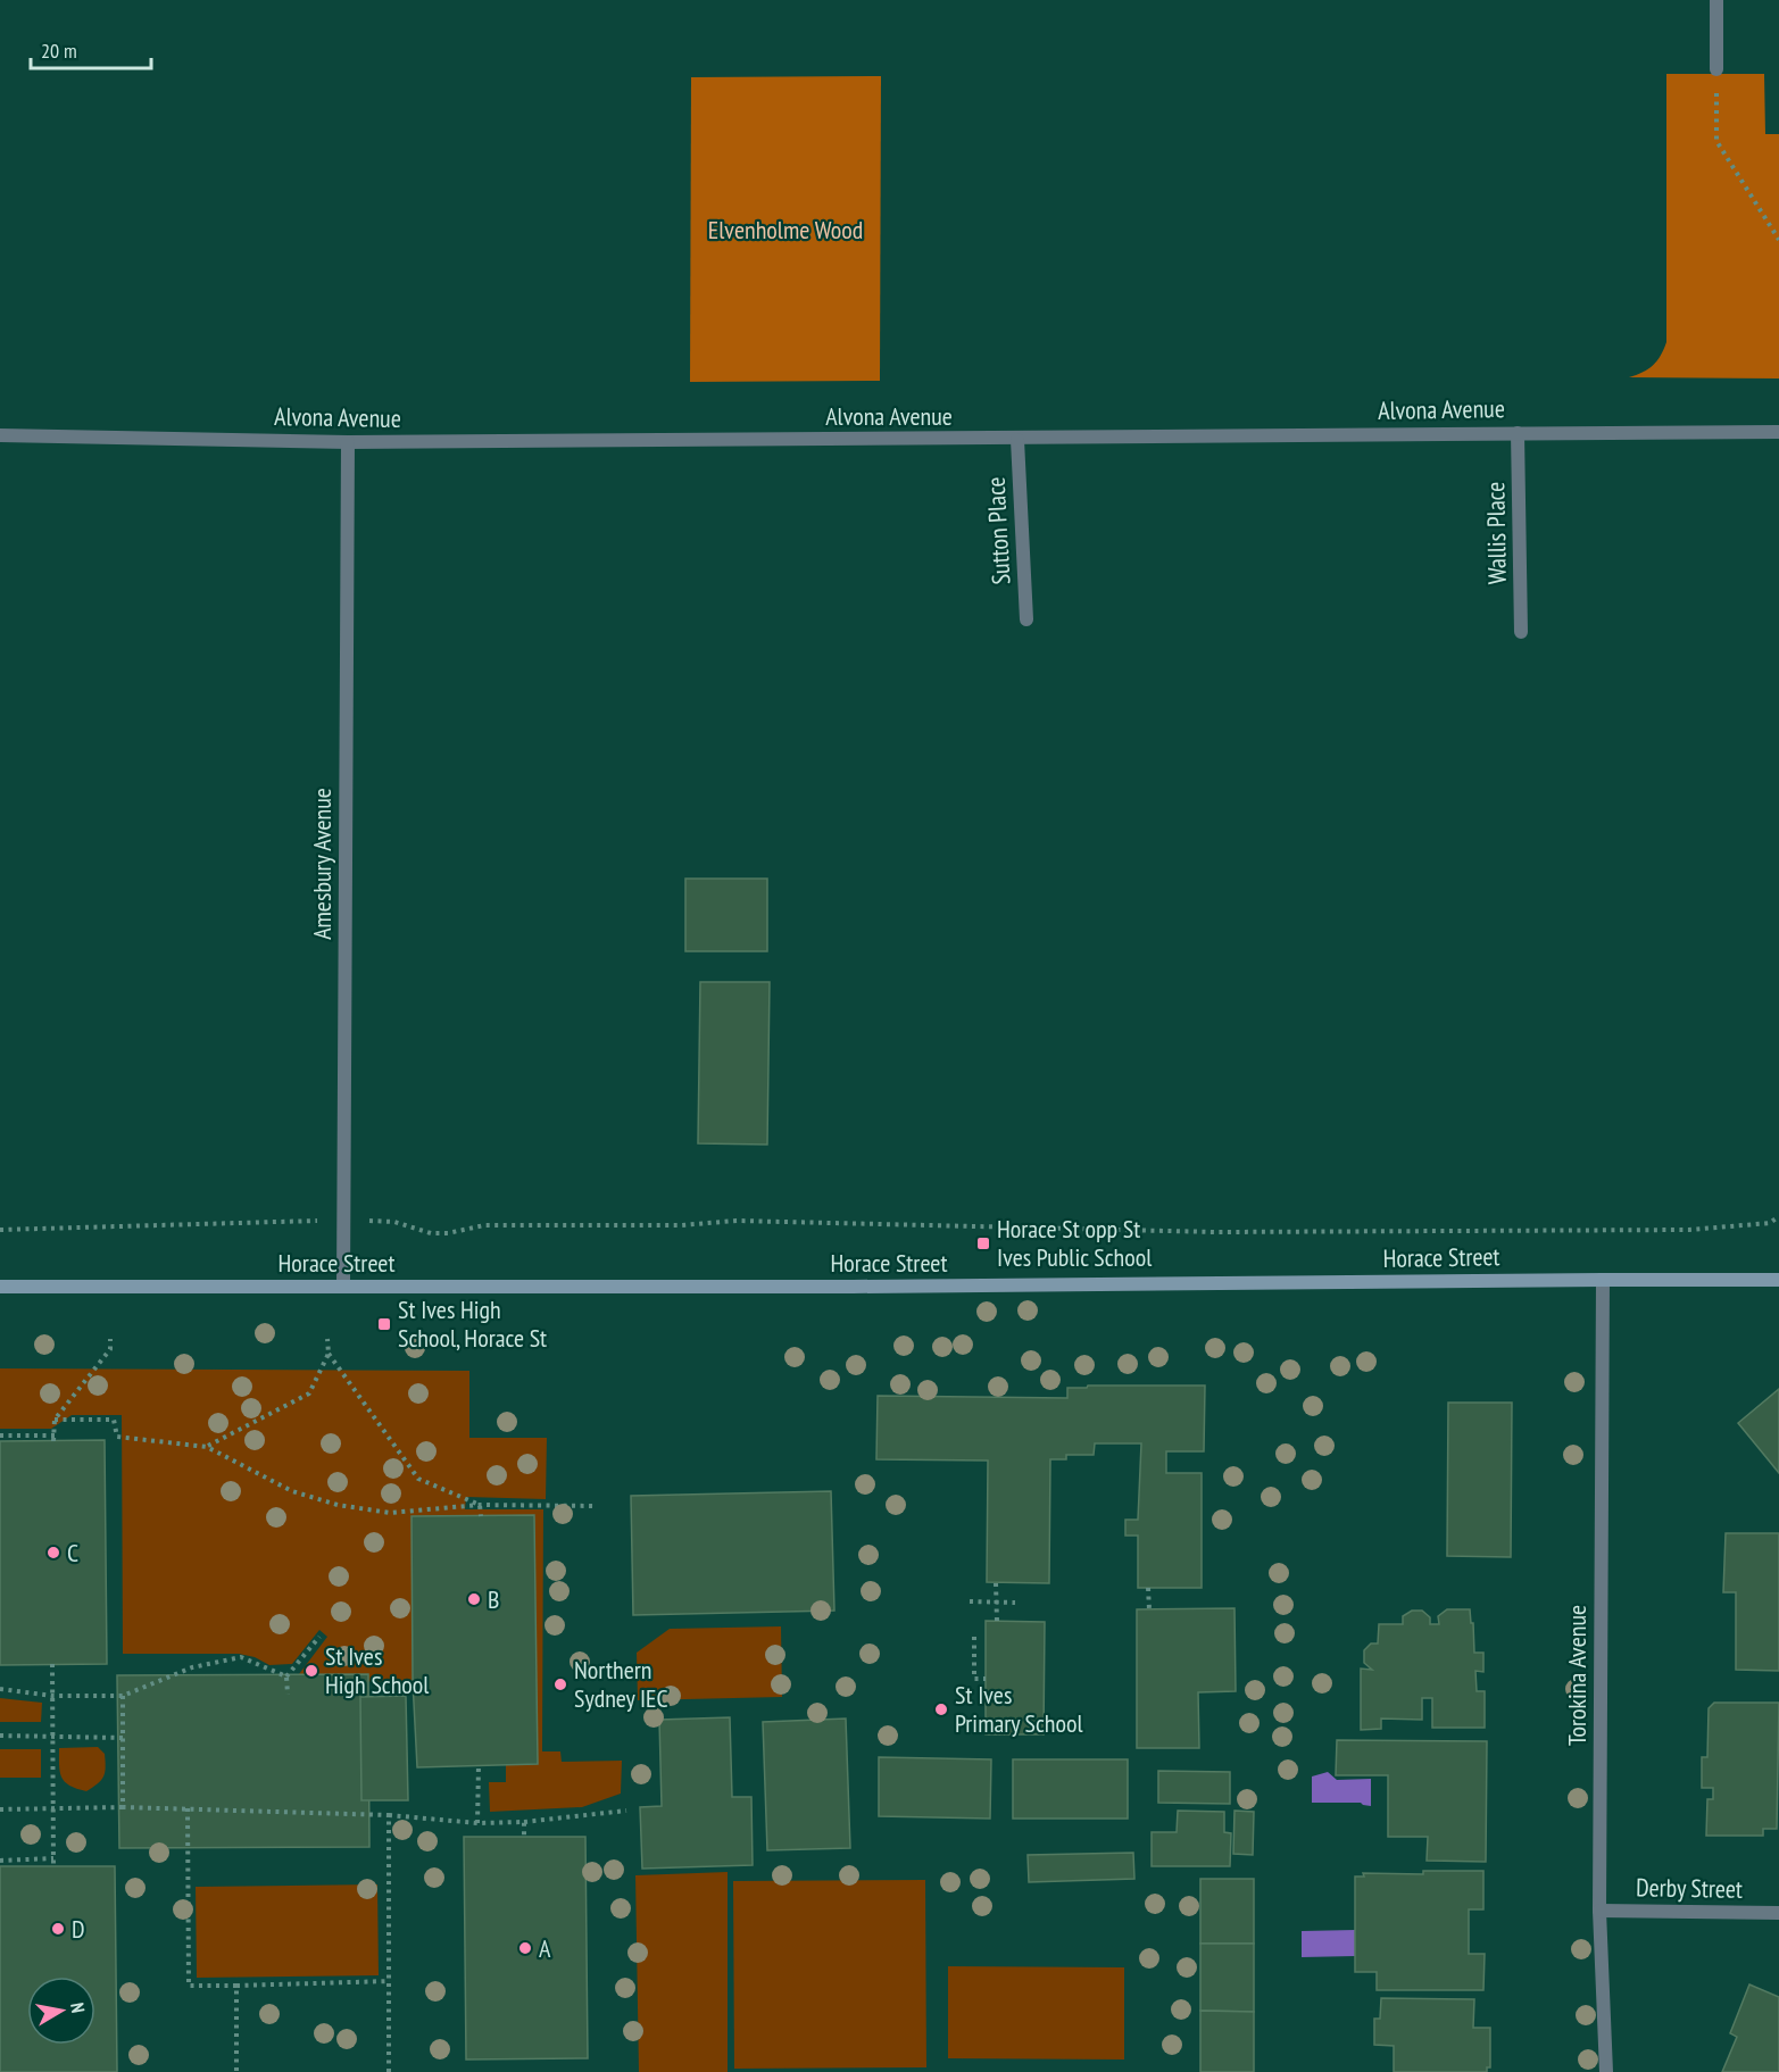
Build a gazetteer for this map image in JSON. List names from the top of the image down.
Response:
{
  "streets": {
    "main road": ["Horace Street"],
    "street": [
      "Alvona Avenue",
      "Sutton Place",
      "Wallis Place",
      "Amesbury Avenue",
      "Torokina Avenue",
      "Derby Street"
    ]
  },
  "crossings": [
    ["Alvona Avenue", "Sutton Place"],
    ["Alvona Avenue", "Wallis Place"],
    ["Alvona Avenue", "Amesbury Avenue"],
    ["Amesbury Avenue", "Horace Street"],
    ["Horace Street", "Torokina Avenue"],
    ["Torokina Avenue", "Derby Street"]
  ],
  "parks": ["Elvenholme Wood"],
  "places": {
    "transit": ["Horace St opp St Ives Public School", "St Ives High School, Horace St"],
    "other": [
      "C",
      "B",
      "St Ives High School",
      "Northern Sydney IEC",
      "St Ives Primary School",
      "D",
      "A"
    ]
  },
  "scale_bar": "20 m",
  "north": "right"
}
